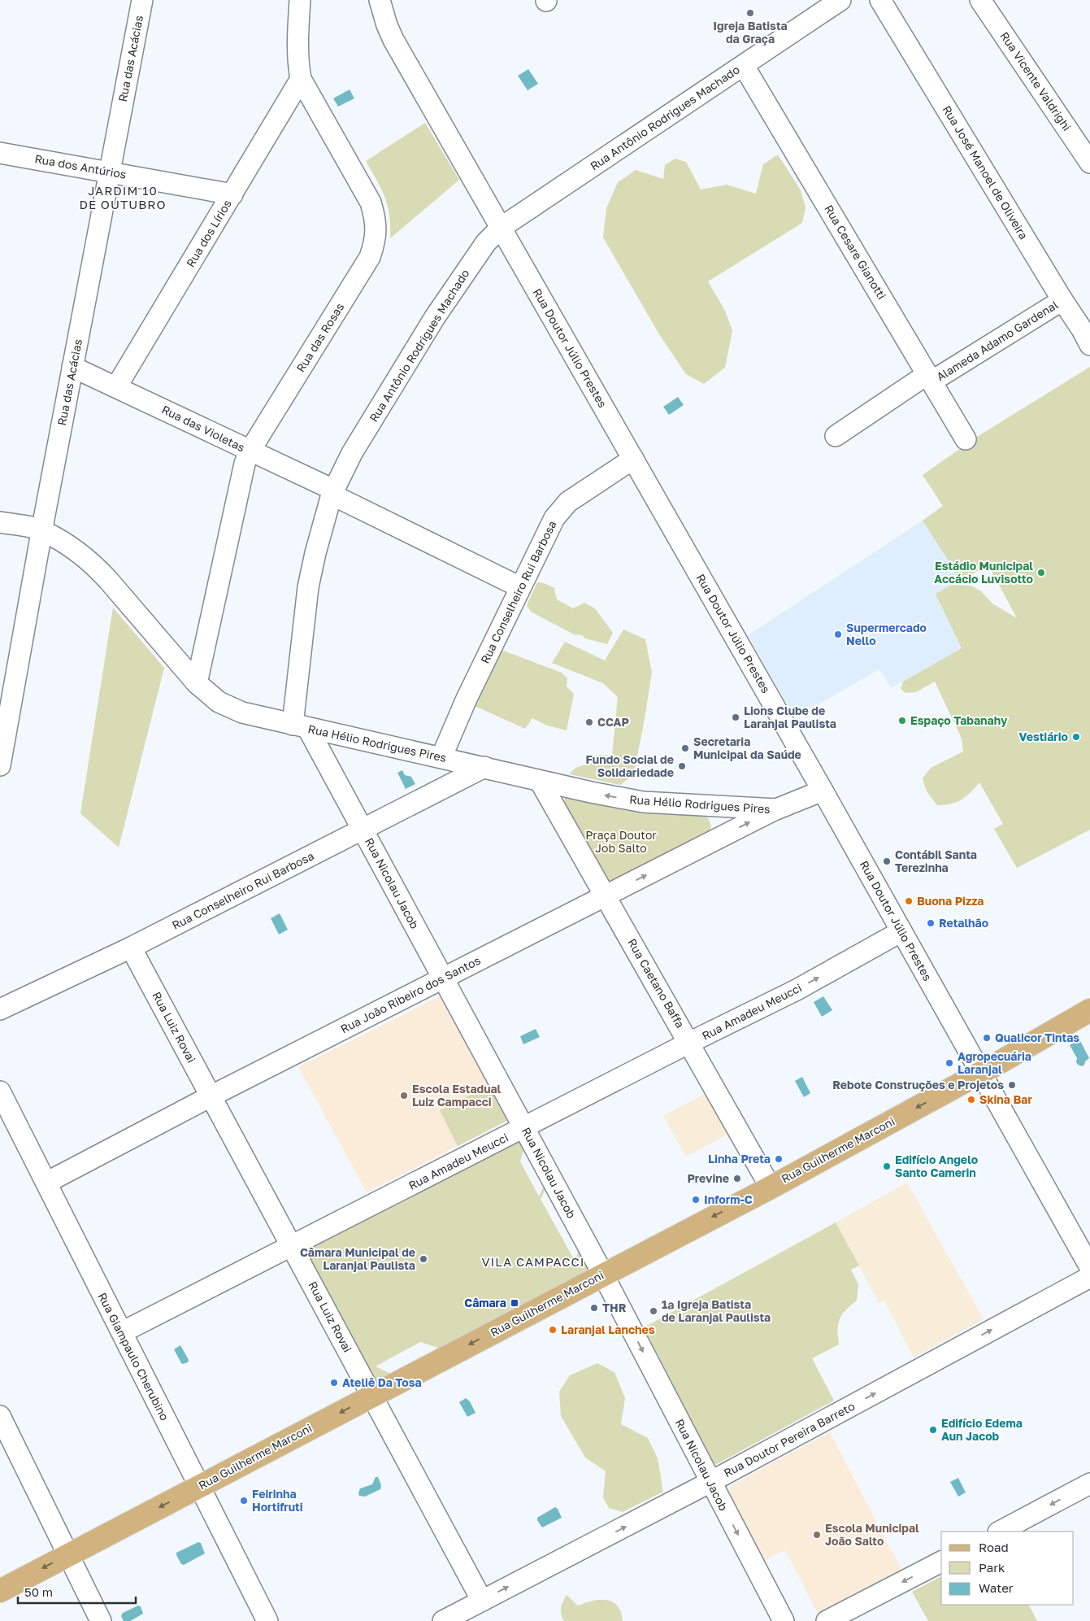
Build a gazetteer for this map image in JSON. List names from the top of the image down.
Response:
{
  "streets": {
    "main road": ["Rua Guilherme Marconi"],
    "street": [
      "Rua das Acácias",
      "Rua Vicente Valdrighi",
      "Rua Antônio Rodrigues Machado",
      "Rua dos Antúrios",
      "Rua José Manoel de Oliveira",
      "Rua dos Lírios",
      "Rua Cesare Gianotti",
      "Rua das Rosas",
      "Alameda Adamo Gardenal",
      "Rua Doutor Júlio Prestes",
      "Rua das Violetas",
      "Rua Conselheiro Rui Barbosa",
      "Rua Hélio Rodrigues Pires",
      "Rua Nicolau Jacob",
      "Rua Caetano Baffa",
      "Rua João Ribeiro dos Santos",
      "Rua Amadeu Meucci",
      "Rua Luiz Rovai",
      "Rua Giampaulo Cherubino",
      "Rua Doutor Pereira Barreto"
    ]
  },
  "crossings": [
    ["Rua das Acácias", "Rua dos Antúrios"],
    ["Rua das Acácias", "Rua das Violetas"],
    ["Rua das Acácias", "Rua Hélio Rodrigues Pires"],
    ["Rua Antônio Rodrigues Machado", "Rua Cesare Gianotti"],
    ["Rua Antônio Rodrigues Machado", "Rua Doutor Júlio Prestes"],
    ["Rua Antônio Rodrigues Machado", "Rua das Violetas"],
    ["Rua Antônio Rodrigues Machado", "Rua Hélio Rodrigues Pires"],
    ["Rua Antônio Rodrigues Machado", "Rua Nicolau Jacob"],
    ["Rua dos Antúrios", "Rua dos Lírios"],
    ["Rua José Manoel de Oliveira", "Alameda Adamo Gardenal"],
    ["Rua dos Lírios", "Rua das Rosas"],
    ["Rua dos Lírios", "Rua das Violetas"],
    ["Rua Cesare Gianotti", "Alameda Adamo Gardenal"],
    ["Rua das Rosas", "Rua das Violetas"],
    ["Rua das Rosas", "Rua Hélio Rodrigues Pires"],
    ["Rua Doutor Júlio Prestes", "Rua Conselheiro Rui Barbosa"],
    ["Rua Doutor Júlio Prestes", "Rua Hélio Rodrigues Pires"],
    ["Rua Doutor Júlio Prestes", "Rua Amadeu Meucci"],
    ["Rua Doutor Júlio Prestes", "Rua Guilherme Marconi"],
    ["Rua das Violetas", "Rua Conselheiro Rui Barbosa"],
    ["Rua Conselheiro Rui Barbosa", "Rua Hélio Rodrigues Pires"],
    ["Rua Conselheiro Rui Barbosa", "Rua Nicolau Jacob"],
    ["Rua Conselheiro Rui Barbosa", "Rua Luiz Rovai"],
    ["Rua Hélio Rodrigues Pires", "Rua Nicolau Jacob"],
    ["Rua Hélio Rodrigues Pires", "Rua Caetano Baffa"],
    ["Rua Hélio Rodrigues Pires", "Rua João Ribeiro dos Santos"],
    ["Rua Nicolau Jacob", "Rua João Ribeiro dos Santos"],
    ["Rua Nicolau Jacob", "Rua Amadeu Meucci"],
    ["Rua Nicolau Jacob", "Rua Guilherme Marconi"],
    ["Rua Nicolau Jacob", "Rua Doutor Pereira Barreto"],
    ["Rua Caetano Baffa", "Rua João Ribeiro dos Santos"],
    ["Rua Caetano Baffa", "Rua Amadeu Meucci"],
    ["Rua Caetano Baffa", "Rua Guilherme Marconi"],
    ["Rua João Ribeiro dos Santos", "Rua Luiz Rovai"],
    ["Rua João Ribeiro dos Santos", "Rua Giampaulo Cherubino"],
    ["Rua Amadeu Meucci", "Rua Luiz Rovai"],
    ["Rua Amadeu Meucci", "Rua Giampaulo Cherubino"],
    ["Rua Luiz Rovai", "Rua Guilherme Marconi"],
    ["Rua Luiz Rovai", "Rua Doutor Pereira Barreto"],
    ["Rua Guilherme Marconi", "Rua Giampaulo Cherubino"]
  ],
  "one_way": ["Rua Nicolau Jacob", "Rua Guilherme Marconi"],
  "districts": ["JARDIM 10 DE OUTUBRO", "VILA CAMPACCI"],
  "parks": ["Praça Doutor Job Salto"],
  "places": {
    "other": [
      "Igreja Batista da Graça",
      "Estádio Municipal Accácio Luvisotto",
      "Supermercado Nello",
      "Lions Clube de Laranjal Paulista",
      "Espaço Tabanahy",
      "CCAP",
      "Vestiário",
      "Secretaria Municipal da Saúde",
      "Fundo Social de Solidariedade",
      "Contábil Santa Terezinha",
      "Buona Pizza",
      "Retalhão",
      "Qualicor Tintas",
      "Agropecuária Laranjal",
      "Rebote Construções e Projetos",
      "Escola Estadual Luiz Campacci",
      "Skina Bar",
      "Linha Preta",
      "Edifício Angelo Santo Camerin",
      "Previne",
      "Inform-C",
      "Câmara Municipal de Laranjal Paulista",
      "THR",
      "1ª Igreja Batista de Laranjal Paulista",
      "Laranjal Lanches",
      "Ateliê Da Tosa",
      "Edifício Edema Aun Jacob",
      "Feirinha Hortifruti",
      "Escola Municipal João Salto"
    ],
    "transit": ["Câmara"]
  },
  "legend": ["Road", "Park", "Water"],
  "scale_bar": "50 m"
}
